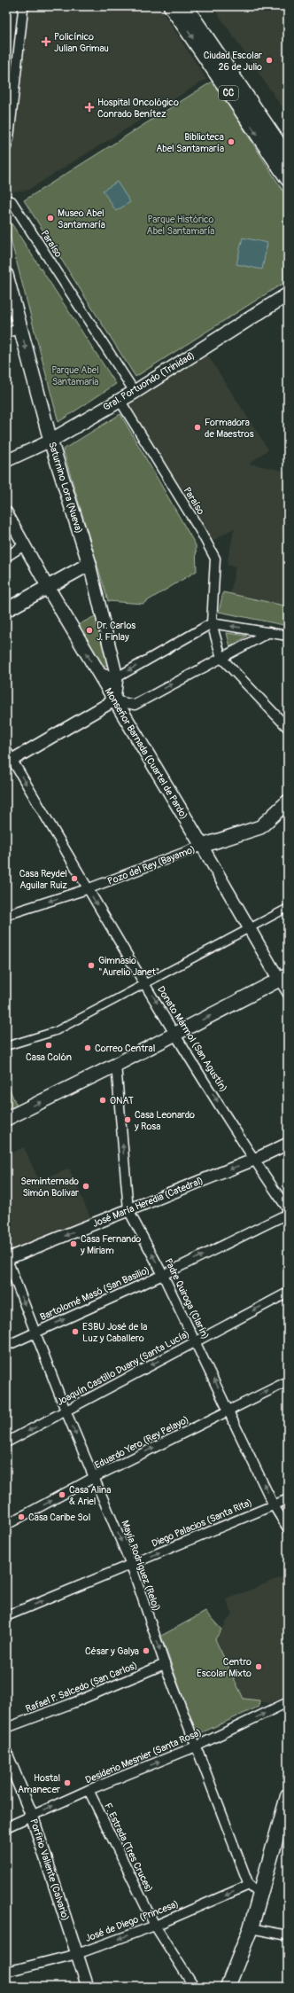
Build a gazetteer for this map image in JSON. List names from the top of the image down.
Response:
{
  "streets": {
    "main road": [
      "CC",
      "Gral. Portuondo (Trinidad)",
      "Saturnino Lora (Nueva)",
      "Monseñor Barnada (Cuartel de Pardo)",
      "Pozo del Rey (Bayamo)"
    ],
    "street": [
      "Paraíso",
      "Donato Mármol (San Agustín)",
      "José María Heredia (Catedral)",
      "Bartolomé Masó (San Basilio)",
      "Padre Quiroga (Clarín)",
      "Joaquín Castillo Duany (Santa Lucía)",
      "Eduardo Yero (Rey Pelayo)",
      "Diego Palacios (Santa Rita)",
      "Mayía Rodríguez (Reloj)",
      "Rafael P. Salcedo (San Carlos)",
      "Desiderio Mesnier (Santa Rosa)",
      "F. Estrada (Tres Cruces)",
      "Porfirio Valiente (Calvario)",
      "José de Diego (Princesa)"
    ]
  },
  "crossings": [
    ["Paraíso", "Gral. Portuondo (Trinidad)"],
    ["Gral. Portuondo (Trinidad)", "Saturnino Lora (Nueva)"],
    ["Saturnino Lora (Nueva)", "Monseñor Barnada (Cuartel de Pardo)"],
    ["Monseñor Barnada (Cuartel de Pardo)", "Pozo del Rey (Bayamo)"],
    ["Pozo del Rey (Bayamo)", "Donato Mármol (San Agustín)"],
    ["Donato Mármol (San Agustín)", "José María Heredia (Catedral)"],
    ["José María Heredia (Catedral)", "Padre Quiroga (Clarín)"],
    ["José María Heredia (Catedral)", "Mayía Rodríguez (Reloj)"],
    ["Bartolomé Masó (San Basilio)", "Padre Quiroga (Clarín)"],
    ["Bartolomé Masó (San Basilio)", "Mayía Rodríguez (Reloj)"],
    ["Padre Quiroga (Clarín)", "Joaquín Castillo Duany (Santa Lucía)"],
    ["Padre Quiroga (Clarín)", "Eduardo Yero (Rey Pelayo)"],
    ["Padre Quiroga (Clarín)", "Diego Palacios (Santa Rita)"],
    ["Joaquín Castillo Duany (Santa Lucía)", "Mayía Rodríguez (Reloj)"],
    ["Eduardo Yero (Rey Pelayo)", "Mayía Rodríguez (Reloj)"],
    ["Diego Palacios (Santa Rita)", "Mayía Rodríguez (Reloj)"],
    ["Mayía Rodríguez (Reloj)", "Rafael P. Salcedo (San Carlos)"],
    ["Mayía Rodríguez (Reloj)", "Desiderio Mesnier (Santa Rosa)"],
    ["Mayía Rodríguez (Reloj)", "José de Diego (Princesa)"],
    ["Desiderio Mesnier (Santa Rosa)", "F. Estrada (Tres Cruces)"],
    ["Desiderio Mesnier (Santa Rosa)", "Porfirio Valiente (Calvario)"],
    ["F. Estrada (Tres Cruces)", "José de Diego (Princesa)"],
    ["Porfirio Valiente (Calvario)", "José de Diego (Princesa)"]
  ],
  "one_way": [
    "Donato Mármol (San Agustín)",
    "José María Heredia (Catedral)",
    "Bartolomé Masó (San Basilio)",
    "Padre Quiroga (Clarín)",
    "Joaquín Castillo Duany (Santa Lucía)",
    "Eduardo Yero (Rey Pelayo)",
    "Diego Palacios (Santa Rita)",
    "Mayía Rodríguez (Reloj)",
    "Desiderio Mesnier (Santa Rosa)",
    "José de Diego (Princesa)"
  ],
  "parks": ["Parque Histórico Abel Santamaría", "Parque Abel Santamaria"],
  "places": {
    "health": ["Policínico Julian Grimau", "Hospital Oncológico Conrado Benítez"],
    "other": [
      "Ciudad Escolar 26 de Julio",
      "Biblioteca Abel Santamaría",
      "Museo Abel Santamaría",
      "Formadora de Maestros",
      "Dr. Carlos J. Finlay",
      "Casa Reydel Aguilar Ruiz",
      "Gimnasio \"Aurelio Janet\"",
      "Casa Colón",
      "Correo Central",
      "ONAT",
      "Casa Leonardo y Rosa",
      "Seminternado Simón Bolivar",
      "Casa Fernando y Miriam",
      "ESBU José de la Luz y Caballero",
      "Casa Alina & Ariel",
      "Casa Caribe Sol",
      "César y Galya",
      "Centro Escolar Mixto",
      "Hostal Amanecer"
    ]
  }
}
